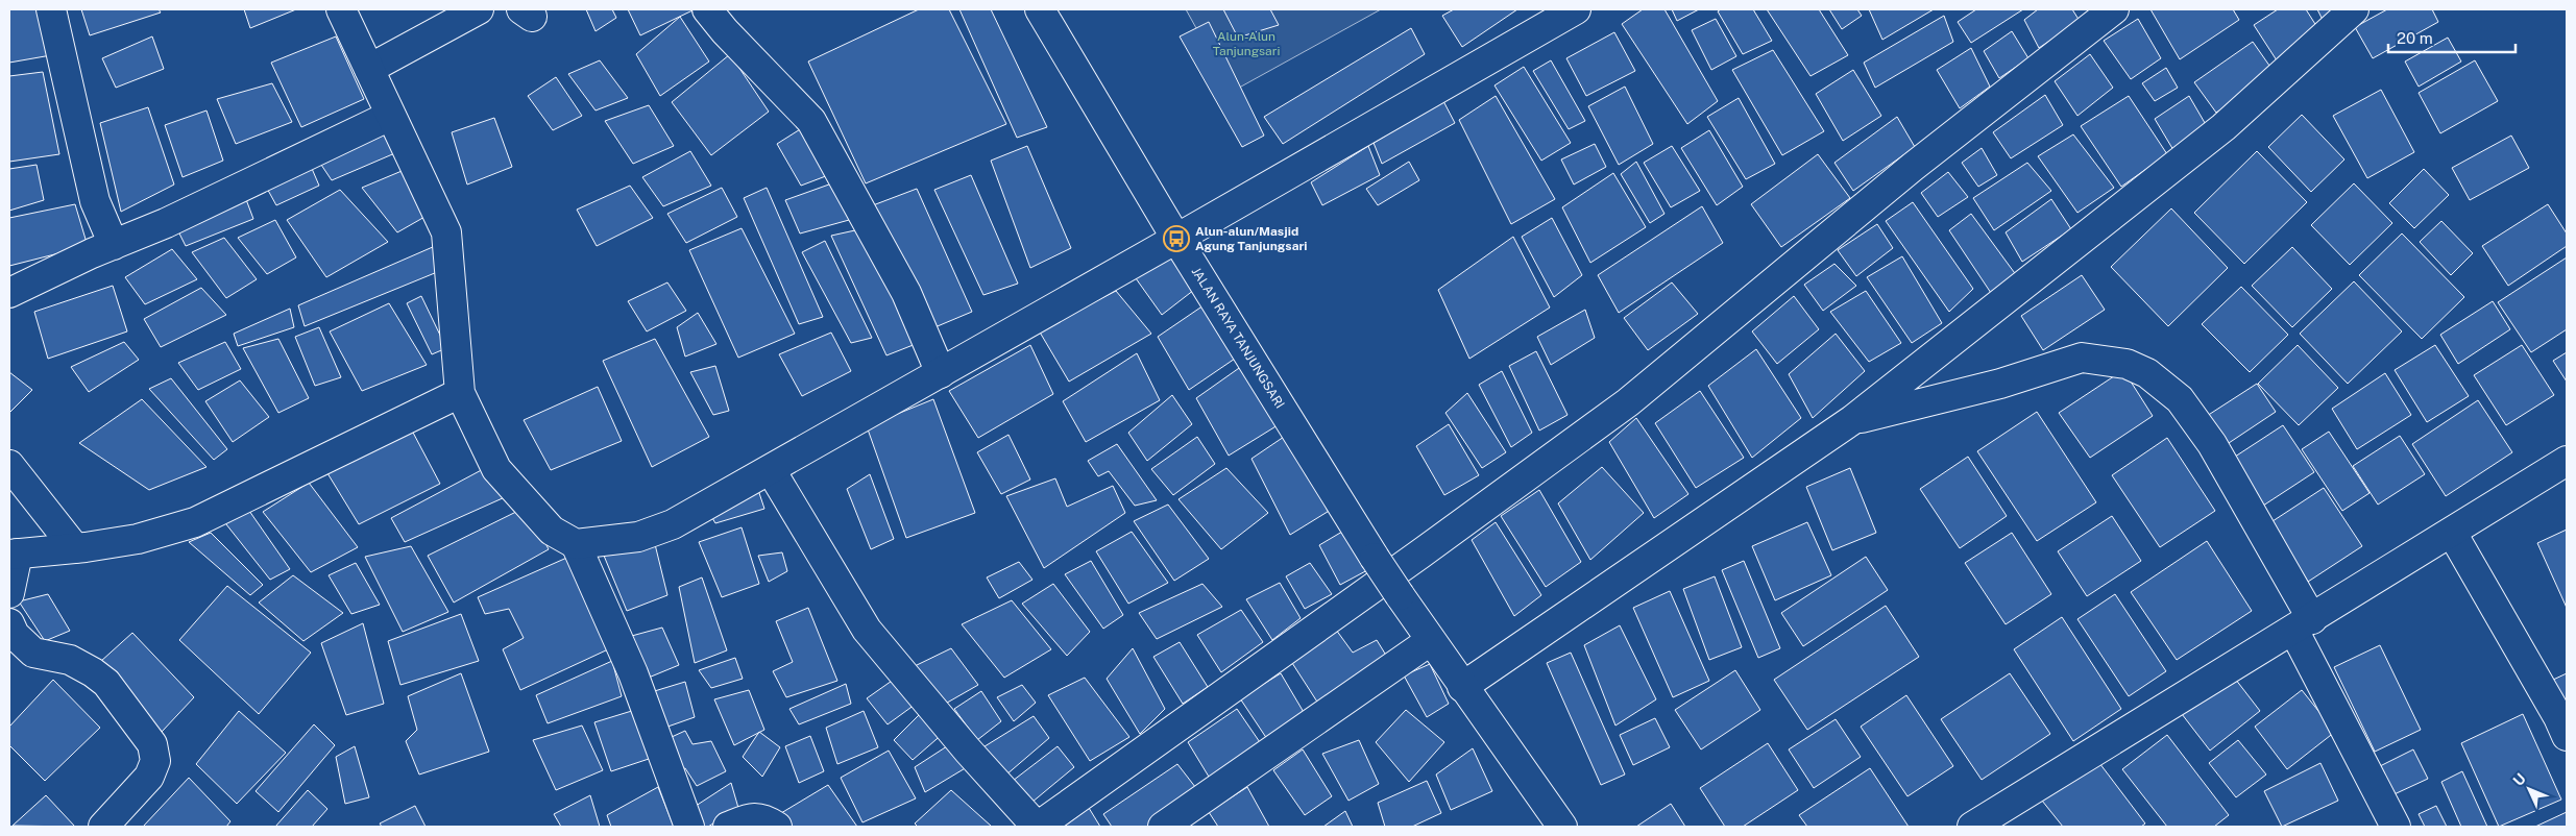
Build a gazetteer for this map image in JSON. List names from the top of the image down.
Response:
{
  "streets": {
    "main road": ["JALAN RAYA TANJUNGSARI"]
  },
  "parks": ["Alun-Alun Tanjungsari"],
  "places": {
    "bus stop": ["Alun-alun/Masjid Agung Tanjungsari"]
  },
  "scale_bar": "20 m",
  "north": "top left"
}
